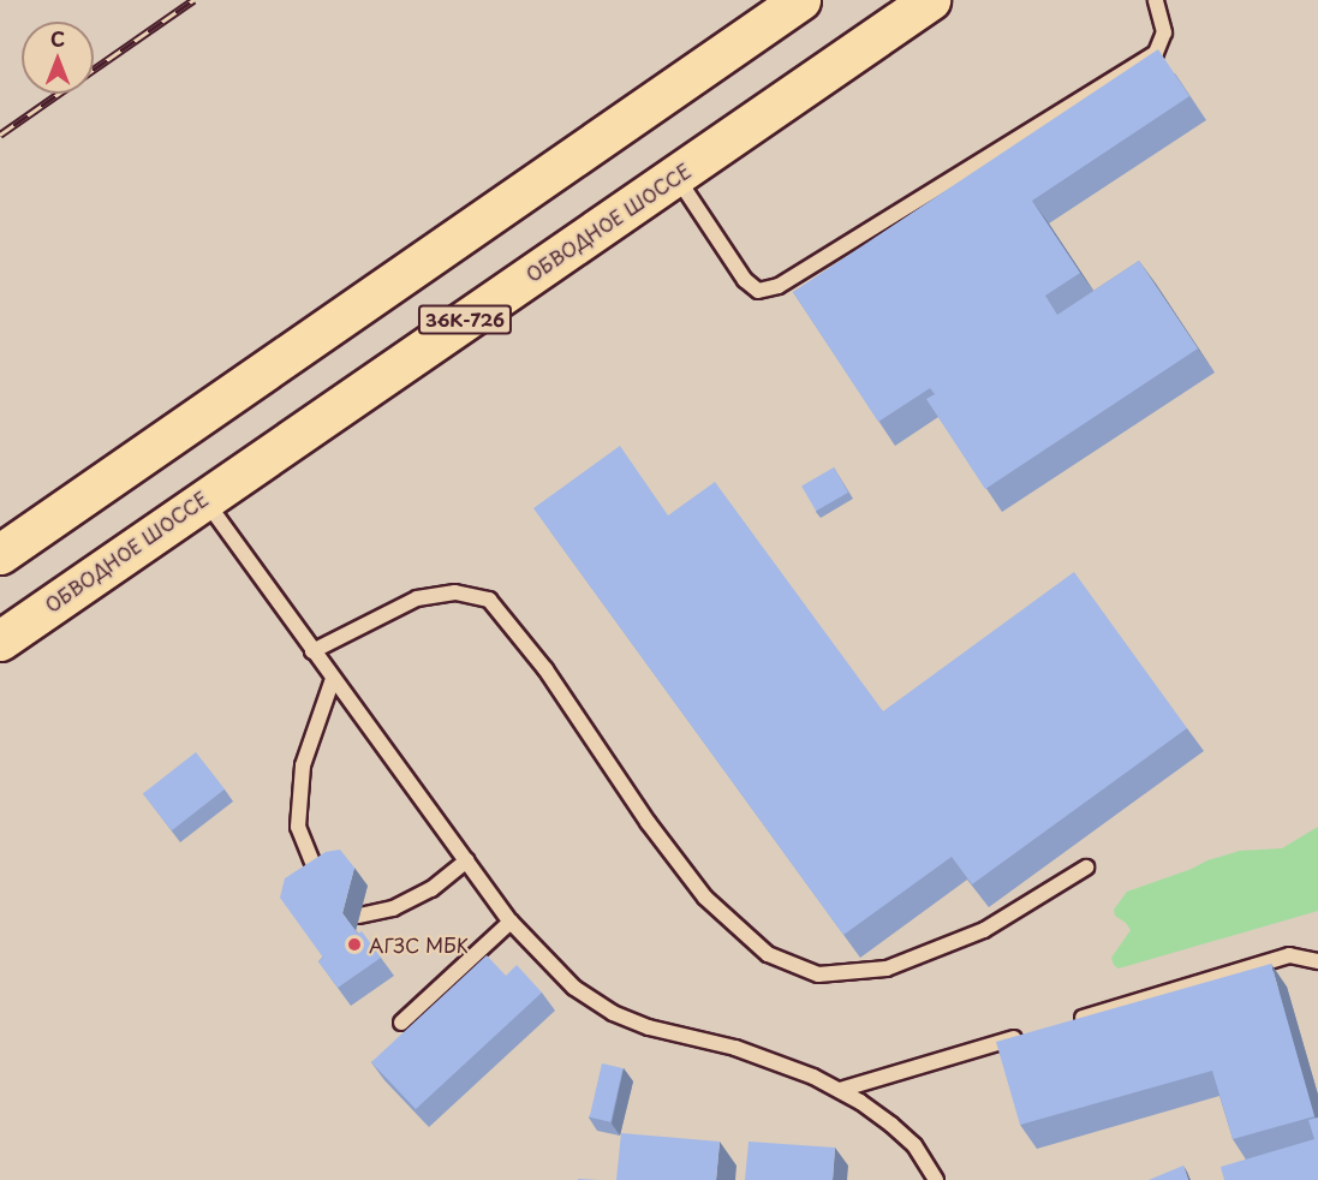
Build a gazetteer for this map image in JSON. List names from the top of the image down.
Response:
{
  "streets": {
    "main road": ["ОБВОДНОЕ ШОССЕ", "36К-726"]
  },
  "places": ["АГЗС МБК"],
  "north": "top"
}
